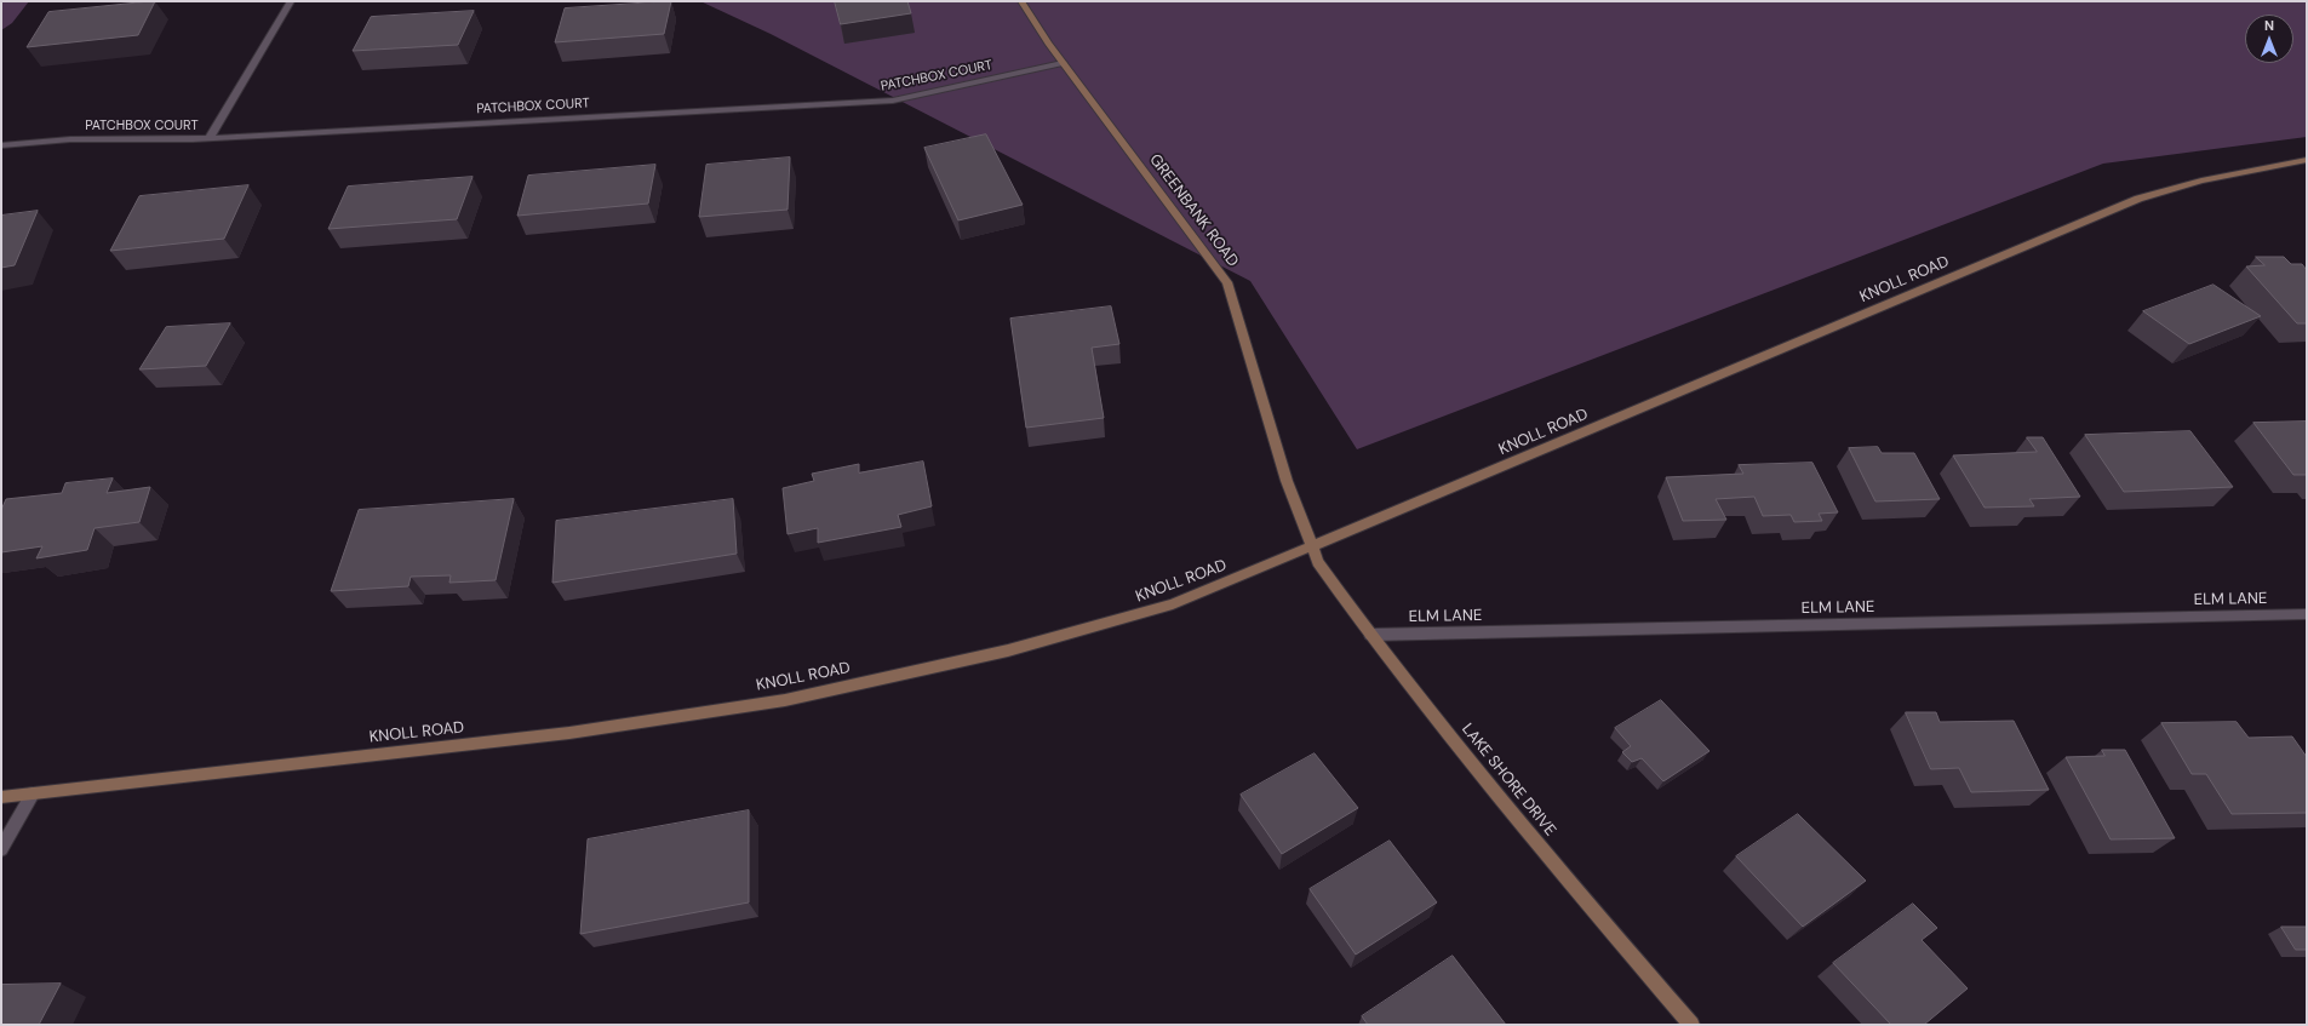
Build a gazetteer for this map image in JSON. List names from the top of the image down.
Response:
{
  "streets": {
    "street": [
      "PATCHBOX COURT",
      "GREENBANK ROAD",
      "KNOLL ROAD",
      "ELM LANE",
      "LAKE SHORE DRIVE"
    ]
  },
  "crossings": [
    ["PATCHBOX COURT", "GREENBANK ROAD"],
    ["GREENBANK ROAD", "KNOLL ROAD"],
    ["GREENBANK ROAD", "LAKE SHORE DRIVE"],
    ["KNOLL ROAD", "LAKE SHORE DRIVE"],
    ["ELM LANE", "LAKE SHORE DRIVE"]
  ],
  "north": "top"
}
